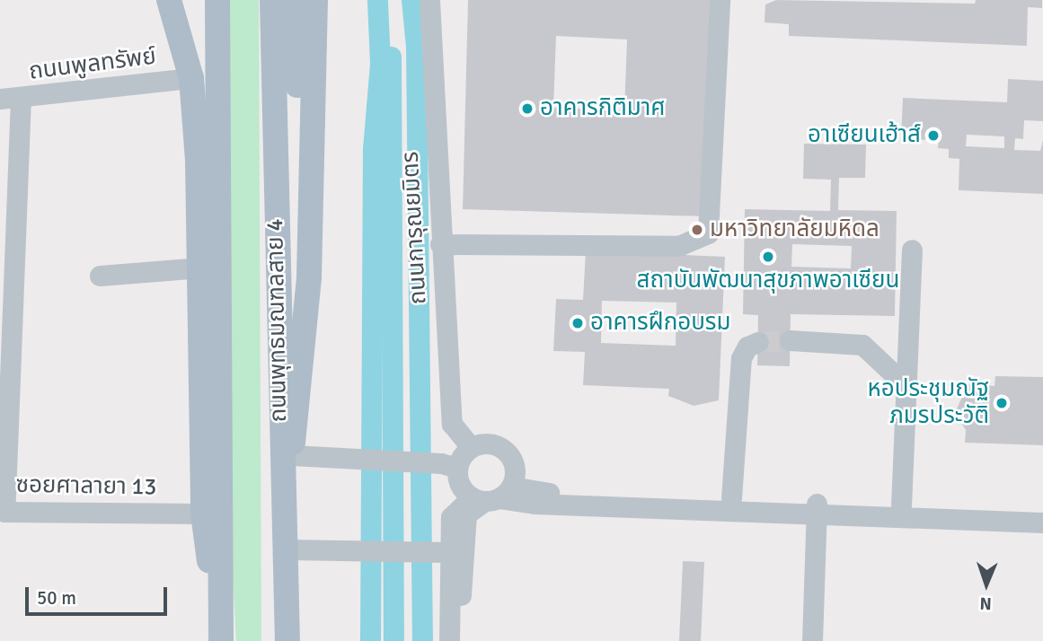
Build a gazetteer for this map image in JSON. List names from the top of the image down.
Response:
{
  "streets": {
    "main road": ["ถนนพุทธมณฑลสาย 4"],
    "street": ["ถนนพูลทรัพย์", "ถนนการุณยมิตร", "ซอยศาลายา 13"]
  },
  "crossings": [
    ["ถนนพูลทรัพย์", "ซอยศาลายา 13"]
  ],
  "places": [
    "อาคารกิติมาศ",
    "อาเซียนเฮ้าส์",
    "มหาวิทยาลัยมหิดล",
    "สถาบันพัฒนาสุขภาพอาเซียน",
    "อาคารฝึกอบรม",
    "หอประชุมณัฐ ภมรประวัติ"
  ],
  "scale_bar": "50 m",
  "north": "bottom"
}
